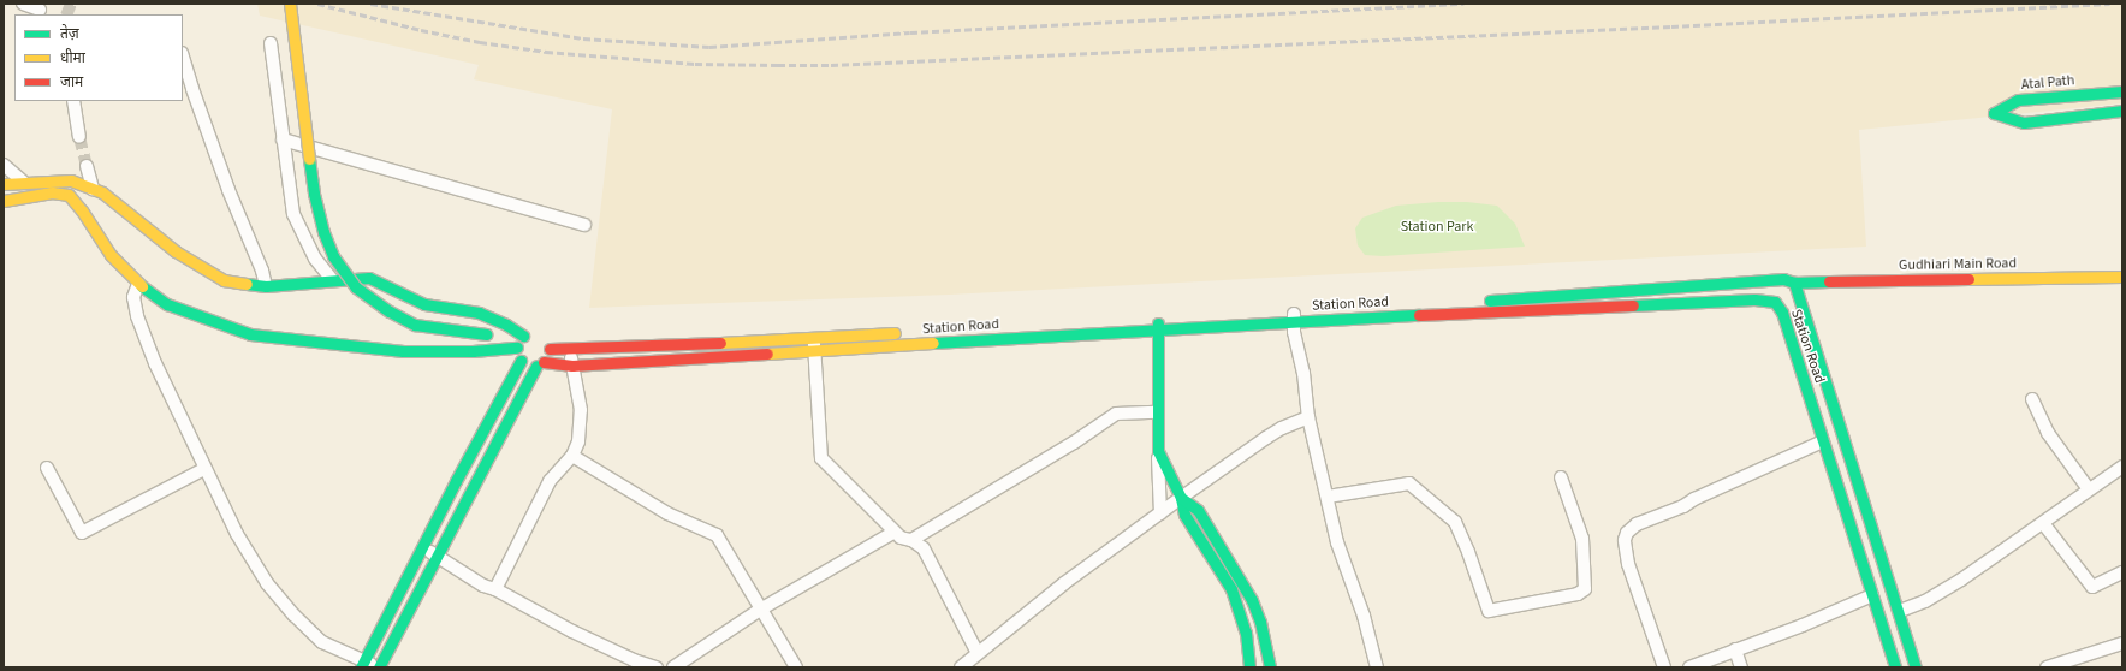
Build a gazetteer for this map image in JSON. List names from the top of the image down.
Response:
{
  "streets": {
    "street": ["Atal Path", "Gudhiari Main Road", "Station Road"]
  },
  "crossings": [
    ["Gudhiari Main Road", "Station Road"]
  ],
  "parks": ["Station Park"],
  "legend": ["तेज़", "धीमा", "जाम"]
}
